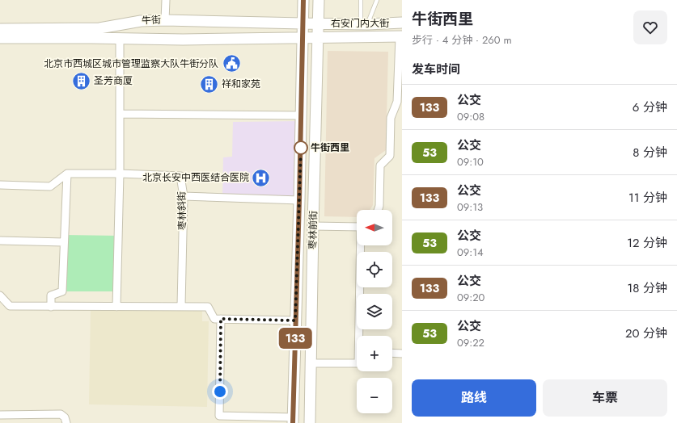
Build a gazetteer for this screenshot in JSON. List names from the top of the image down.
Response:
{
  "streets": {
    "main road": ["牛街", "右安门内大街", "枣林前街"],
    "street": ["枣林斜街"]
  },
  "crossings": [
    ["牛街", "右安门内大街"],
    ["牛街", "枣林前街"],
    ["右安门内大街", "枣林前街"]
  ],
  "places": {
    "public building": ["北京市西城区城市管理监察大队牛街分队"],
    "building": ["圣芳商厦", "祥和家苑"],
    "other": ["牛街西里"],
    "hospital": ["北京长安中西医结合医院"]
  },
  "lines": ["bus line 133"],
  "north": "left",
  "page": {
    "on_map": "133",
    "heading": [
      ["牛街西里", "步行 · 4 分钟 · 260 m"],
      "发车时间"
    ],
    "list": [
      {
        "mark": "133",
        "name": "公交",
        "note": "09:08",
        "value": "6 分钟"
      },
      {
        "mark": "53",
        "name": "公交",
        "note": "09:10",
        "value": "8 分钟"
      },
      {
        "mark": "133",
        "name": "公交",
        "note": "09:13",
        "value": "11 分钟"
      },
      {
        "mark": "53",
        "name": "公交",
        "note": "09:14",
        "value": "12 分钟"
      },
      {
        "mark": "133",
        "name": "公交",
        "note": "09:20",
        "value": "18 分钟"
      },
      {
        "mark": "53",
        "name": "公交",
        "note": "09:22",
        "value": "20 分钟"
      }
    ],
    "map_buttons": ["+", "−"],
    "buttons": ["路线", "车票"]
  }
}
